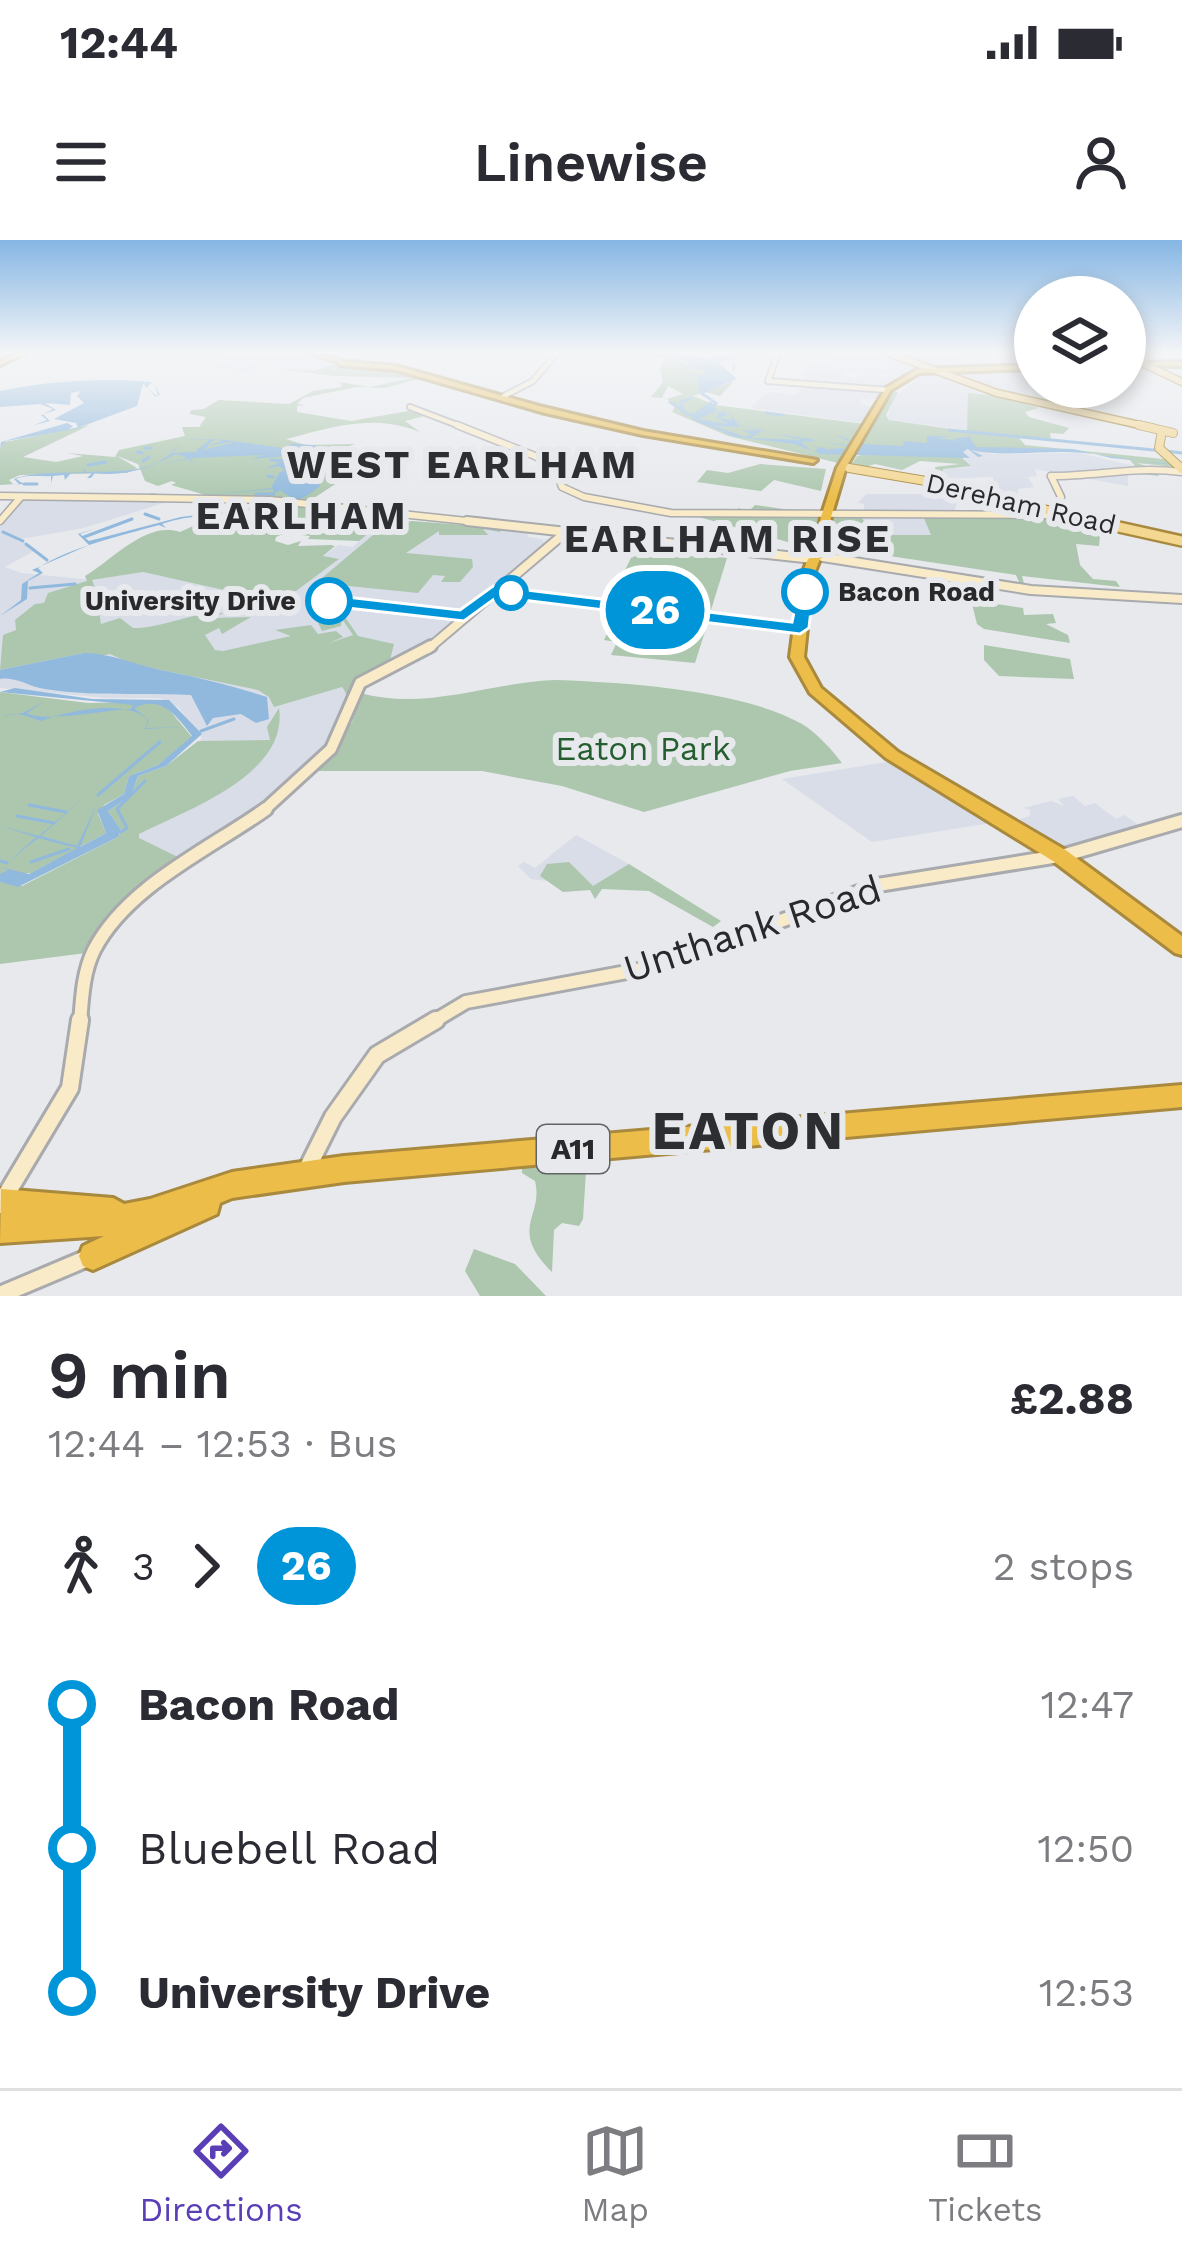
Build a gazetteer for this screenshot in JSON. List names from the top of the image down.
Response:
{
  "streets": {
    "highway": ["Dereham Road", "A11"],
    "street": ["Unthank Road"]
  },
  "crossings": [
    ["Unthank Road", "A11"]
  ],
  "districts": [
    "WEST EARLHAM",
    "EARLHAM",
    "EARLHAM RISE",
    "EATON"
  ],
  "parks": ["Eaton Park"],
  "places": ["Bacon Road", "University Drive"],
  "lines": ["bus line 26"],
  "page": {
    "status": "12:44",
    "header": "Linewise",
    "on_map": "26",
    "heading": ["9 min", "12:44 – 12:53 · Bus", "£2.88"],
    "legs": ["3", "26", "2 stops"],
    "list": [
      {
        "name": "Bacon Road",
        "value": "12:47"
      },
      {
        "name": "Bluebell Road",
        "value": "12:50"
      },
      {
        "name": "University Drive",
        "value": "12:53"
      }
    ],
    "tabs": ["Directions", "Map", "Tickets"]
  }
}
